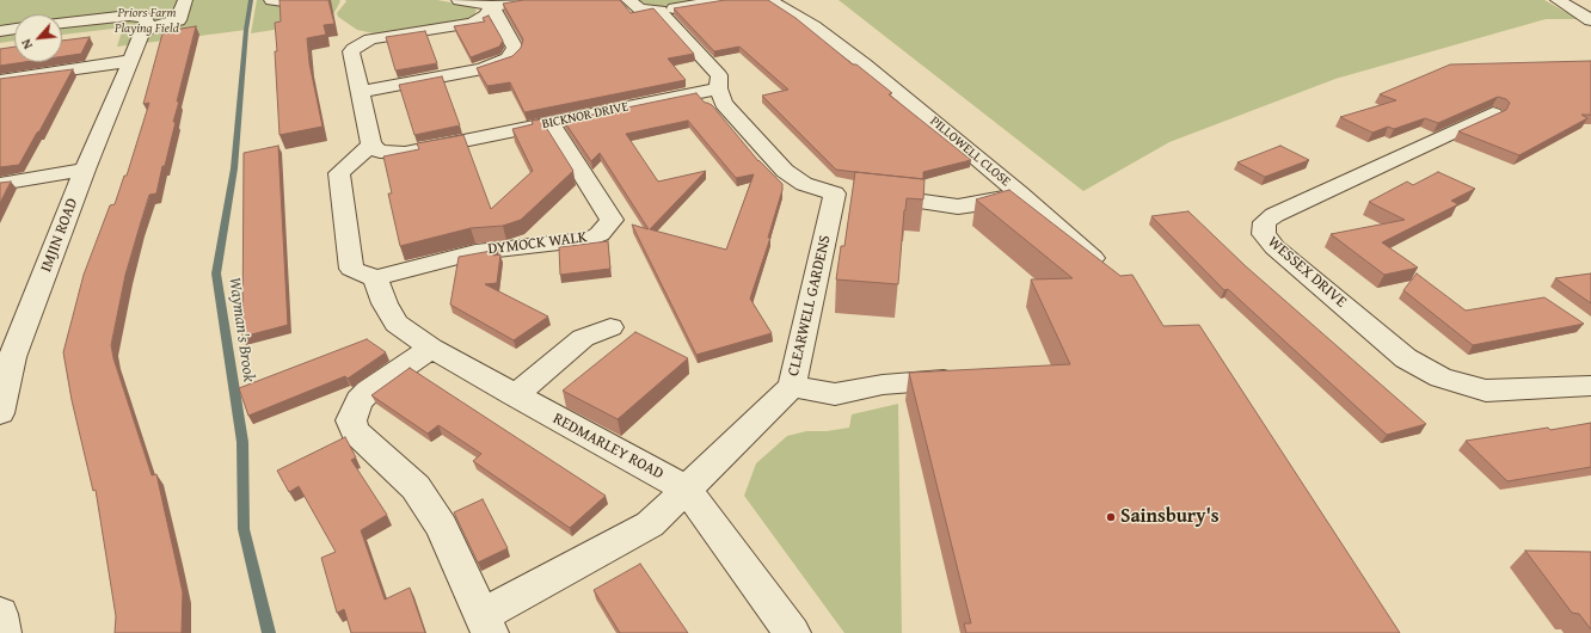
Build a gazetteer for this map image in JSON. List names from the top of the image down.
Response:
{
  "streets": {
    "street": [
      "BICKNOR DRIVE",
      "PILLOWELL CLOSE",
      "IMJIN ROAD",
      "DYMOCK WALK",
      "WESSEX DRIVE",
      "CLEARWELL GARDENS",
      "REDMARLEY ROAD"
    ]
  },
  "crossings": [
    ["BICKNOR DRIVE", "DYMOCK WALK"],
    ["PILLOWELL CLOSE", "CLEARWELL GARDENS"],
    ["DYMOCK WALK", "REDMARLEY ROAD"],
    ["CLEARWELL GARDENS", "REDMARLEY ROAD"]
  ],
  "water": ["Wayman's Brook"],
  "parks": ["Priors Farm Playing Field"],
  "places": ["Sainsbury's"],
  "north": "bottom left"
}
